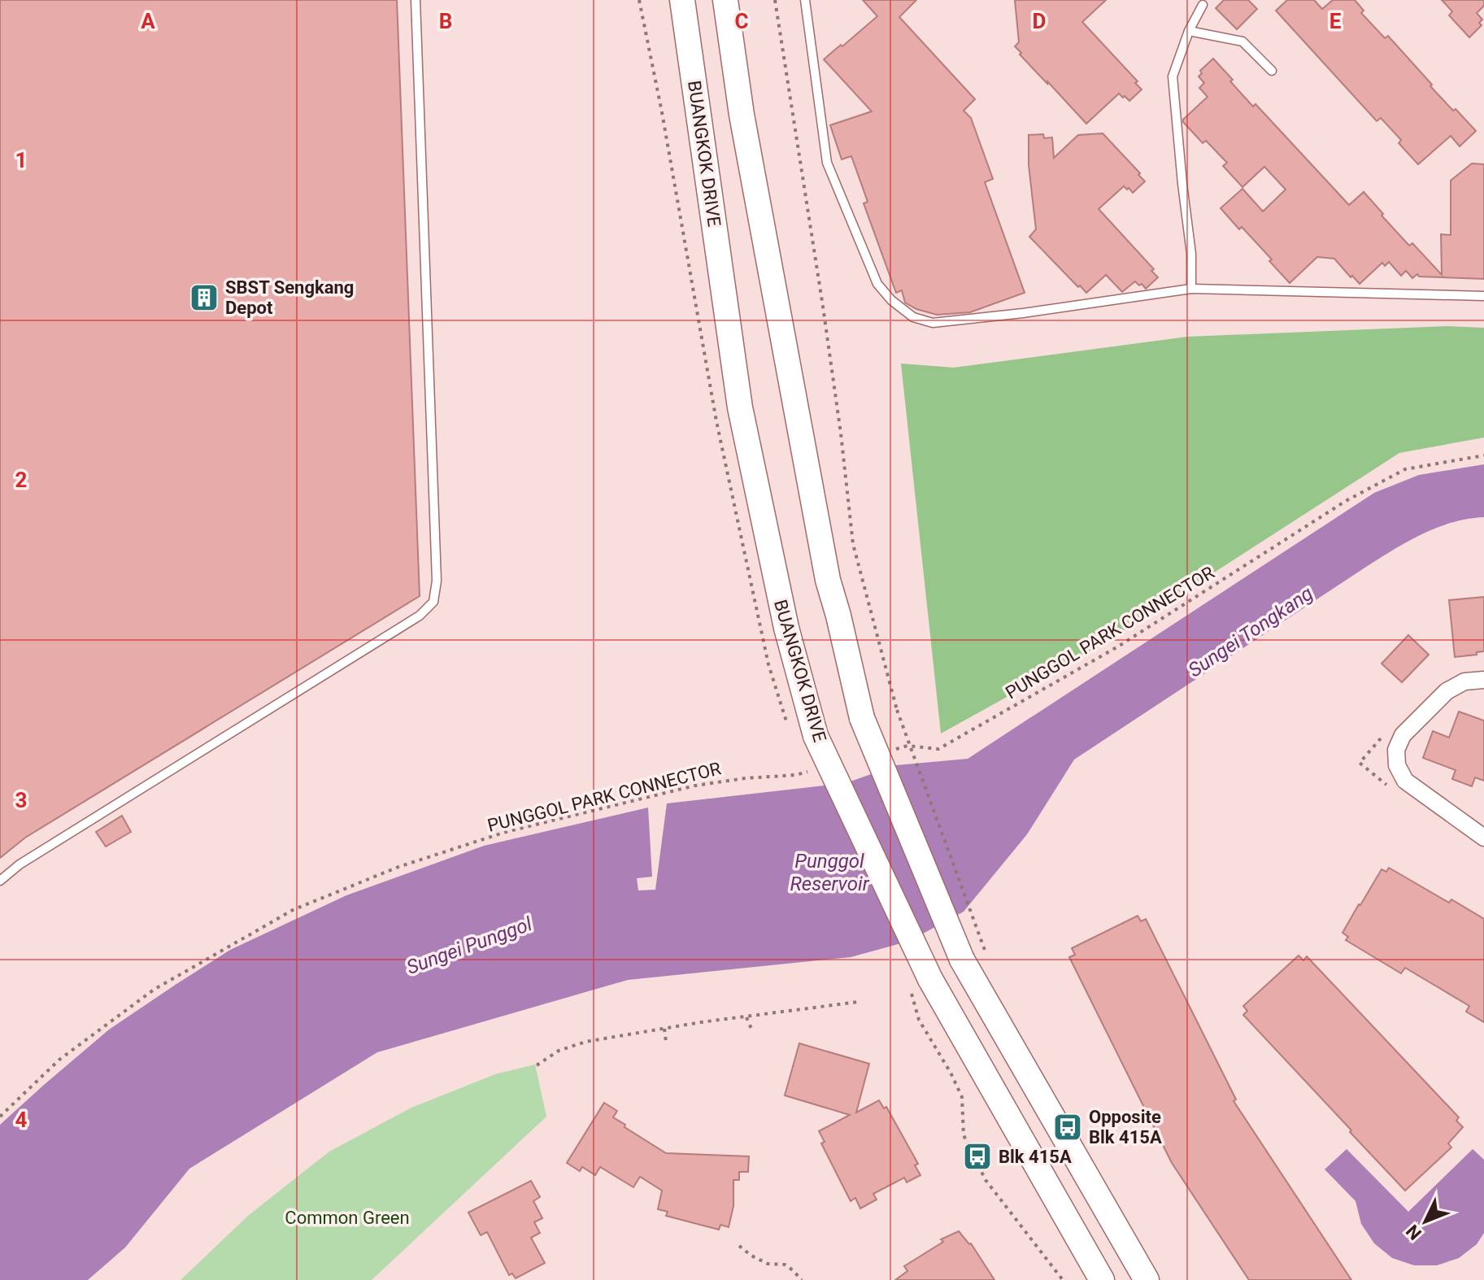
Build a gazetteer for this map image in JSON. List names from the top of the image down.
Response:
{
  "streets": {
    "main road": ["BUANGKOK DRIVE"],
    "path": ["PUNGGOL PARK CONNECTOR"]
  },
  "water": ["Sungei Tongkang", "Punggol Reservoir", "Sungei Punggol"],
  "parks": ["Common Green"],
  "places": {
    "building": ["SBST Sengkang Depot"],
    "bus stop": ["Opposite Blk 415A", "Blk 415A"]
  },
  "north": "bottom left",
  "grid": {
    "columns": [
      "A",
      "B",
      "C",
      "D",
      "E"
    ],
    "rows": [
      "1",
      "2",
      "3",
      "4"
    ]
  }
}
